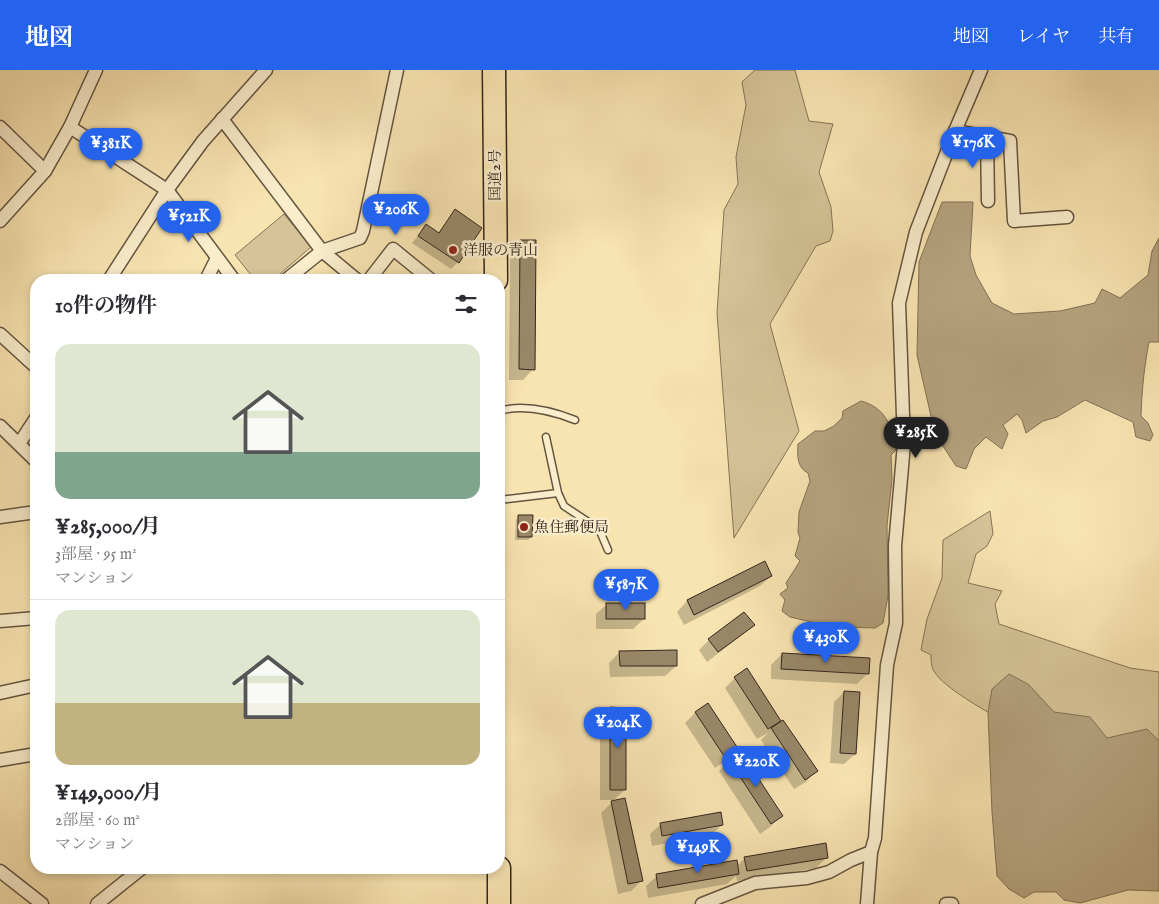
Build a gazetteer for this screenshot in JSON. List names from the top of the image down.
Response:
{
  "streets": {
    "highway": ["国道2号"]
  },
  "places": ["洋服の青山", "魚住郵便局"],
  "page": {
    "header": "地図",
    "nav": ["地図", "レイヤ", "共有"],
    "price": [
      "¥176K",
      "¥381K",
      "¥206K",
      "¥521K",
      "¥285K",
      "¥587K",
      "¥430K",
      "¥204K",
      "¥220K",
      "¥149K"
    ],
    "heading": "10件の物件",
    "list": [
      {
        "name": "¥285,000/月",
        "note": "3部屋 · 95 m² · マンション"
      },
      {
        "name": "¥149,000/月",
        "note": "2部屋 · 60 m² · マンション"
      }
    ]
  }
}
